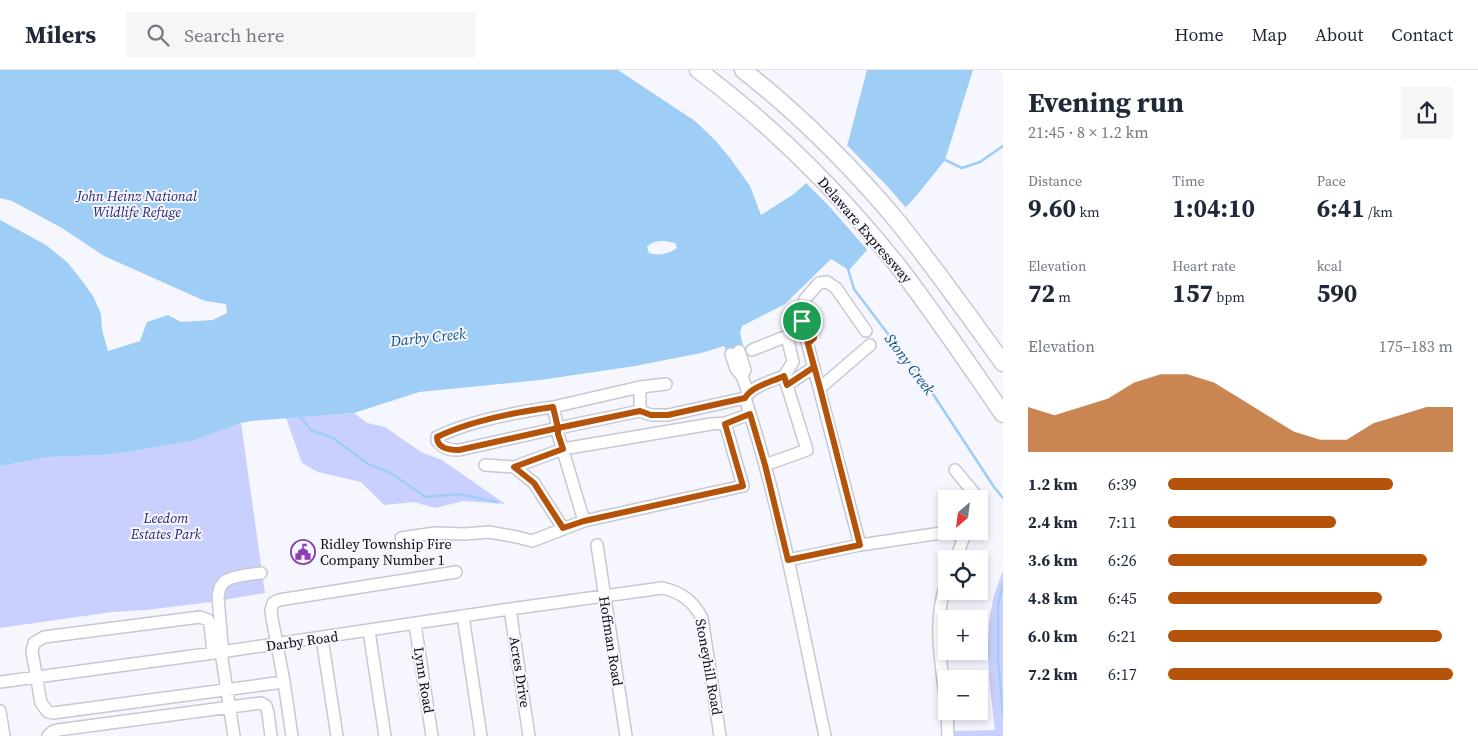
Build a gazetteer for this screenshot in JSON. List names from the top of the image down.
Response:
{
  "streets": {
    "highway": ["Delaware Expressway"],
    "street": [
      "Darby Road",
      "Hoffman Road",
      "Stoneyhill Road",
      "Acres Drive",
      "Lynn Road"
    ]
  },
  "crossings": [
    ["Darby Road", "Hoffman Road"],
    ["Darby Road", "Stoneyhill Road"],
    ["Darby Road", "Acres Drive"],
    ["Darby Road", "Lynn Road"],
    ["Hoffman Road", "Stoneyhill Road"]
  ],
  "water": ["Darby Creek", "Stony Creek"],
  "parks": ["John Heinz National Wildlife Refuge", "Leedom Estates Park"],
  "places": {
    "public building": ["Ridley Township Fire Company Number 1"]
  },
  "north": "bottom left",
  "page": {
    "header": "Milers",
    "search": "Search here",
    "nav": [
      "Home",
      "Map",
      "About",
      "Contact"
    ],
    "heading": ["Evening run", "21:45 · 8 × 1.2 km"],
    "stats": [
      ["Distance", "9.60 km"],
      ["Time", "1:04:10"],
      ["Pace", "6:41 /km"],
      ["Elevation", "72 m"],
      ["Heart rate", "157 bpm"],
      ["kcal", "590"]
    ],
    "chart": ["Elevation", "175–183 m"],
    "list": [
      {
        "name": "1.2 km",
        "note": "6:39"
      },
      {
        "name": "2.4 km",
        "note": "7:11"
      },
      {
        "name": "3.6 km",
        "note": "6:26"
      },
      {
        "name": "4.8 km",
        "note": "6:45"
      },
      {
        "name": "6.0 km",
        "note": "6:21"
      },
      {
        "name": "7.2 km",
        "note": "6:17"
      }
    ],
    "map_buttons": ["+", "−"]
  }
}
